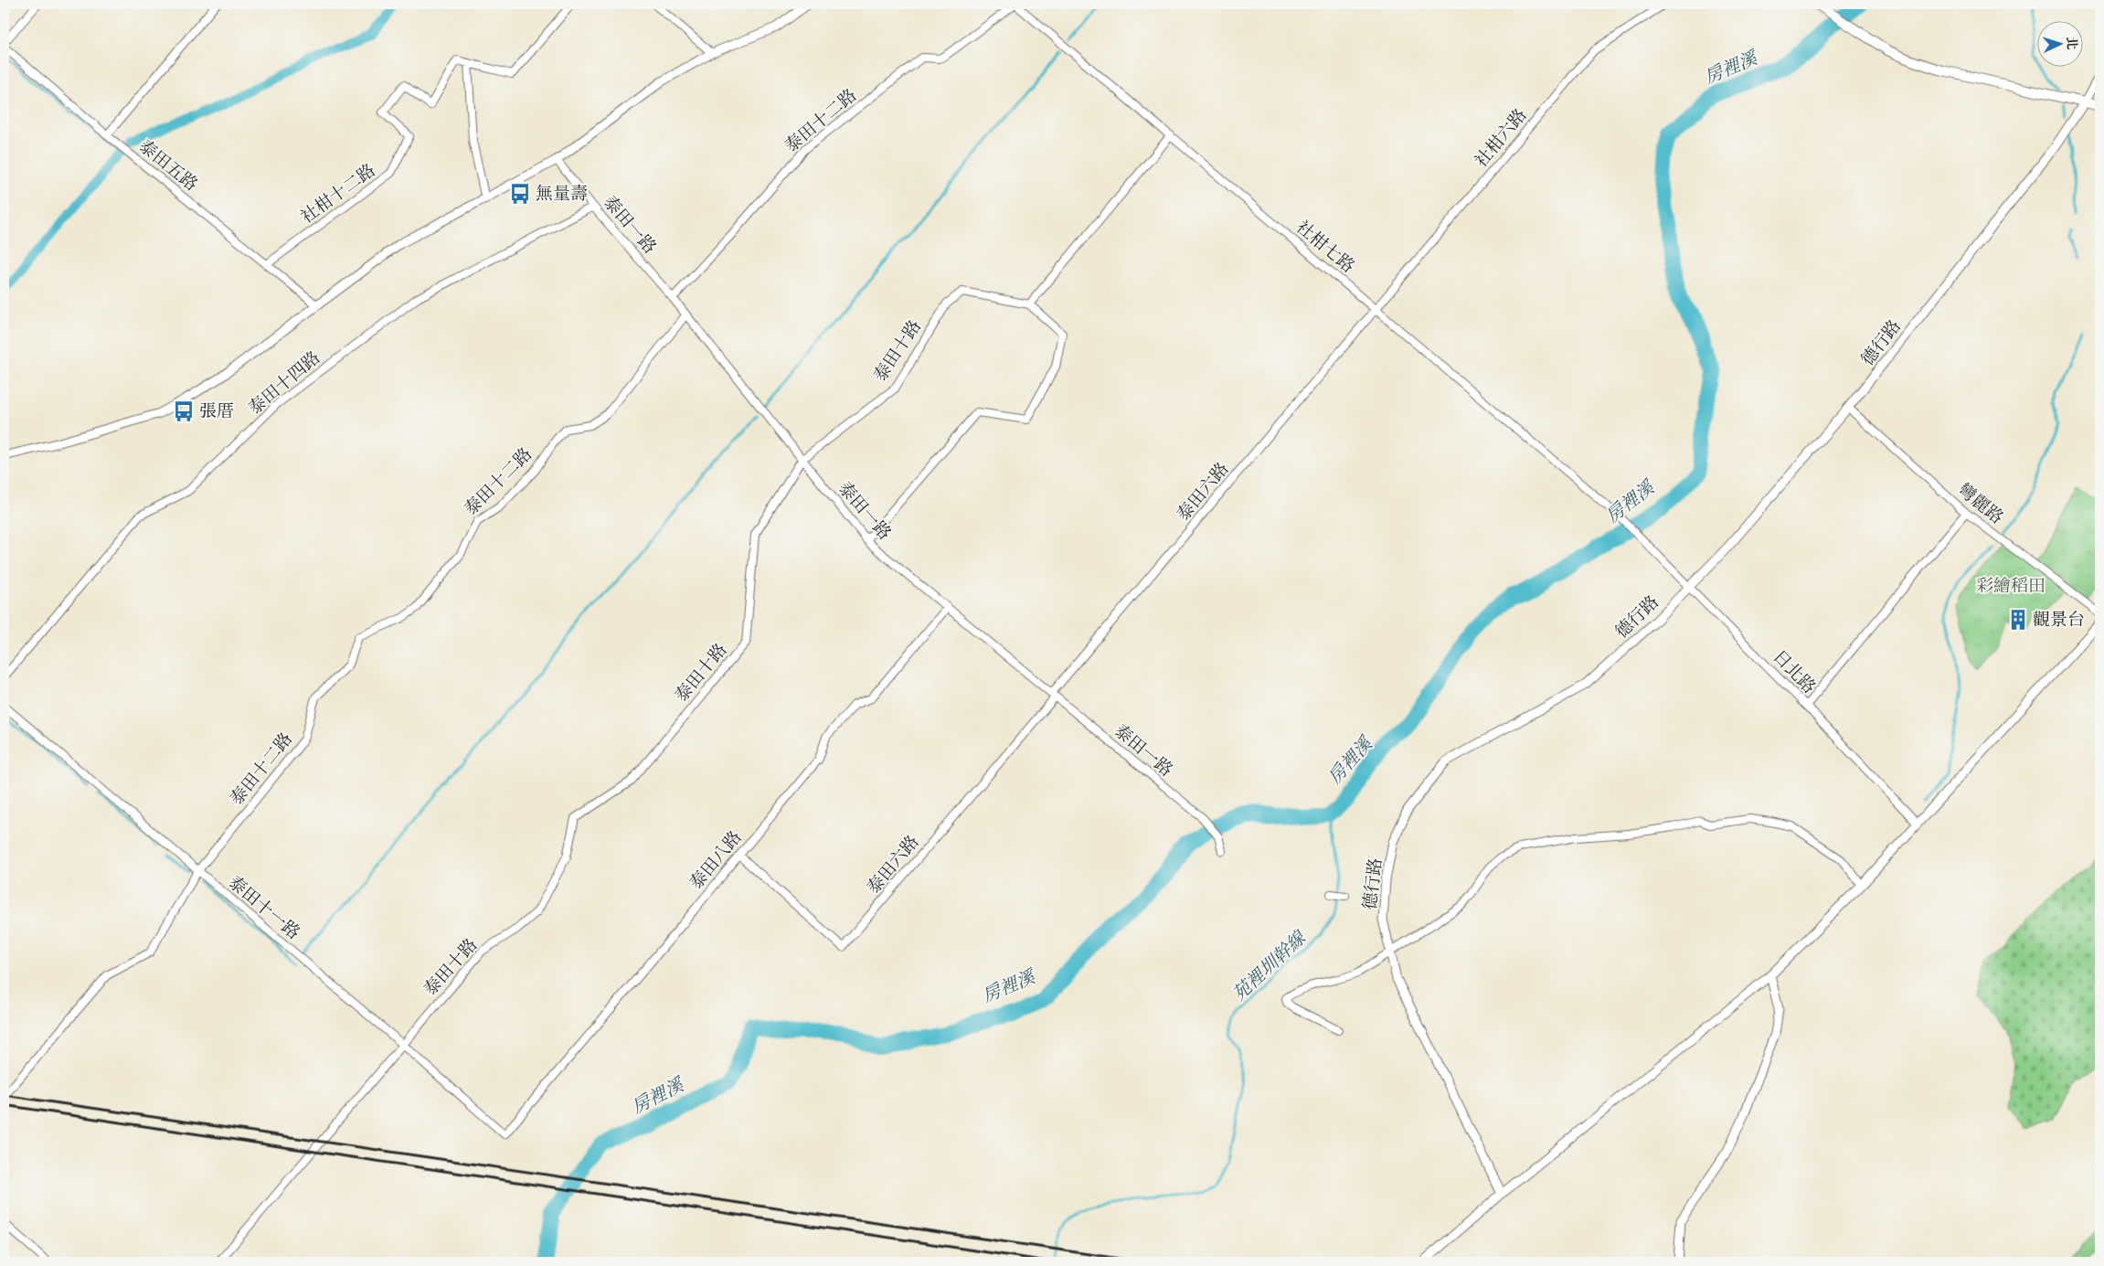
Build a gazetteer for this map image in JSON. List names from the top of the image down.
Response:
{
  "streets": {
    "street": [
      "泰田十二路",
      "社柑六路",
      "泰田五路",
      "社柑十二路",
      "泰田一路",
      "社柑七路",
      "德行路",
      "泰田十路",
      "泰田十四路",
      "泰田六路",
      "彎麗路",
      "日北路",
      "泰田八路",
      "泰田十一路"
    ]
  },
  "crossings": [
    ["泰田十二路", "泰田一路"],
    ["泰田十二路", "社柑七路"],
    ["泰田十二路", "泰田十一路"],
    ["社柑六路", "社柑七路"],
    ["社柑六路", "泰田六路"],
    ["泰田五路", "社柑十二路"],
    ["泰田一路", "泰田十路"],
    ["泰田一路", "泰田十四路"],
    ["泰田一路", "泰田六路"],
    ["泰田一路", "泰田八路"],
    ["社柑七路", "泰田六路"],
    ["社柑七路", "日北路"],
    ["德行路", "彎麗路"],
    ["德行路", "日北路"],
    ["泰田十路", "泰田十一路"],
    ["泰田六路", "泰田八路"],
    ["泰田八路", "泰田十一路"]
  ],
  "water": ["房裡溪", "苑裡圳幹線"],
  "parks": ["彩繪稻田"],
  "places": {
    "bus stop": ["無量壽", "張厝"],
    "building": ["觀景台"]
  },
  "north": "right"
}
